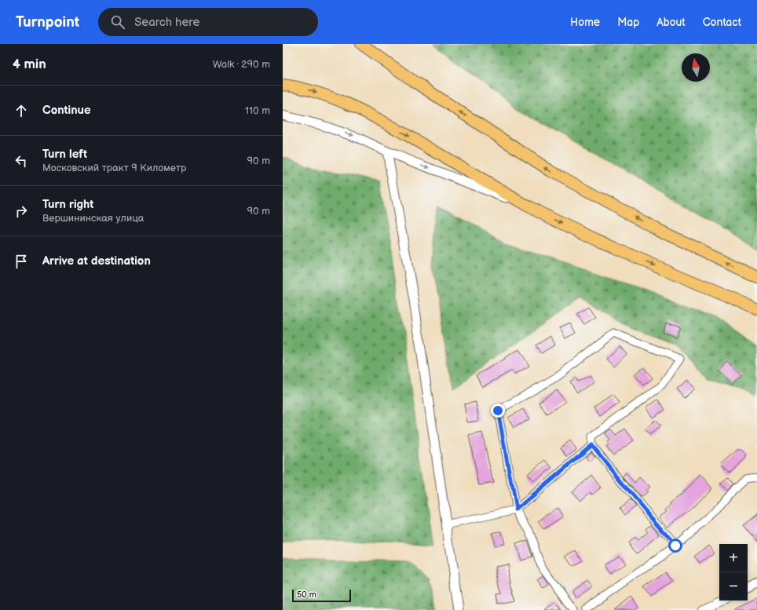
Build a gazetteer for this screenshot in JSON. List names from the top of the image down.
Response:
{
  "scale_bar": "50 m",
  "north": "top",
  "page": {
    "header": "Turnpoint",
    "search": "Search here",
    "nav": [
      "Home",
      "Map",
      "About",
      "Contact"
    ],
    "heading": ["4 min", "Walk · 290 m"],
    "list": [
      ["Continue", "110 m"],
      ["Turn left", "Московский тракт 9 Километр", "90 m"],
      ["Turn right", "Вершининская улица", "90 m"],
      "Arrive at destination"
    ],
    "map_buttons": ["+", "−"],
    "scale": "50 m"
  }
}
